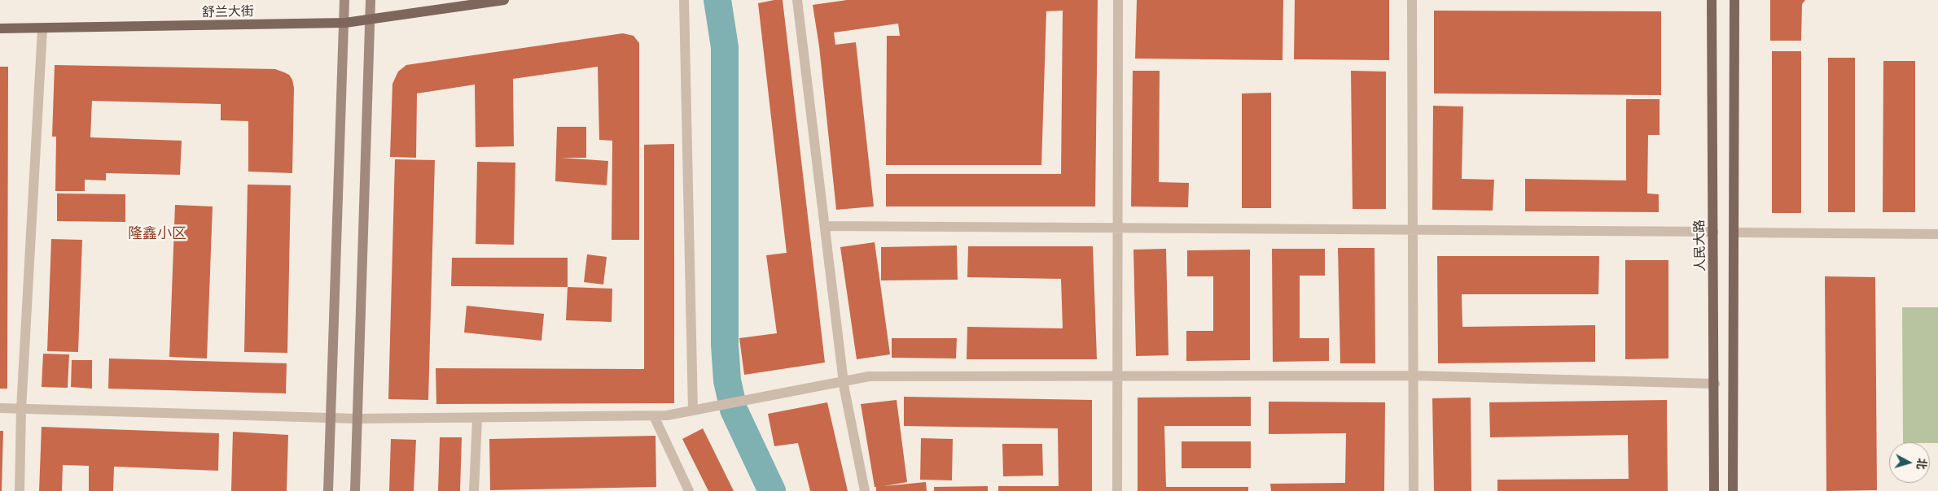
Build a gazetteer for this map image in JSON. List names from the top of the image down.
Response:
{
  "streets": {
    "main road": ["舒兰大街", "人民大路"]
  },
  "districts": ["隆鑫小区"],
  "north": "right"
}
